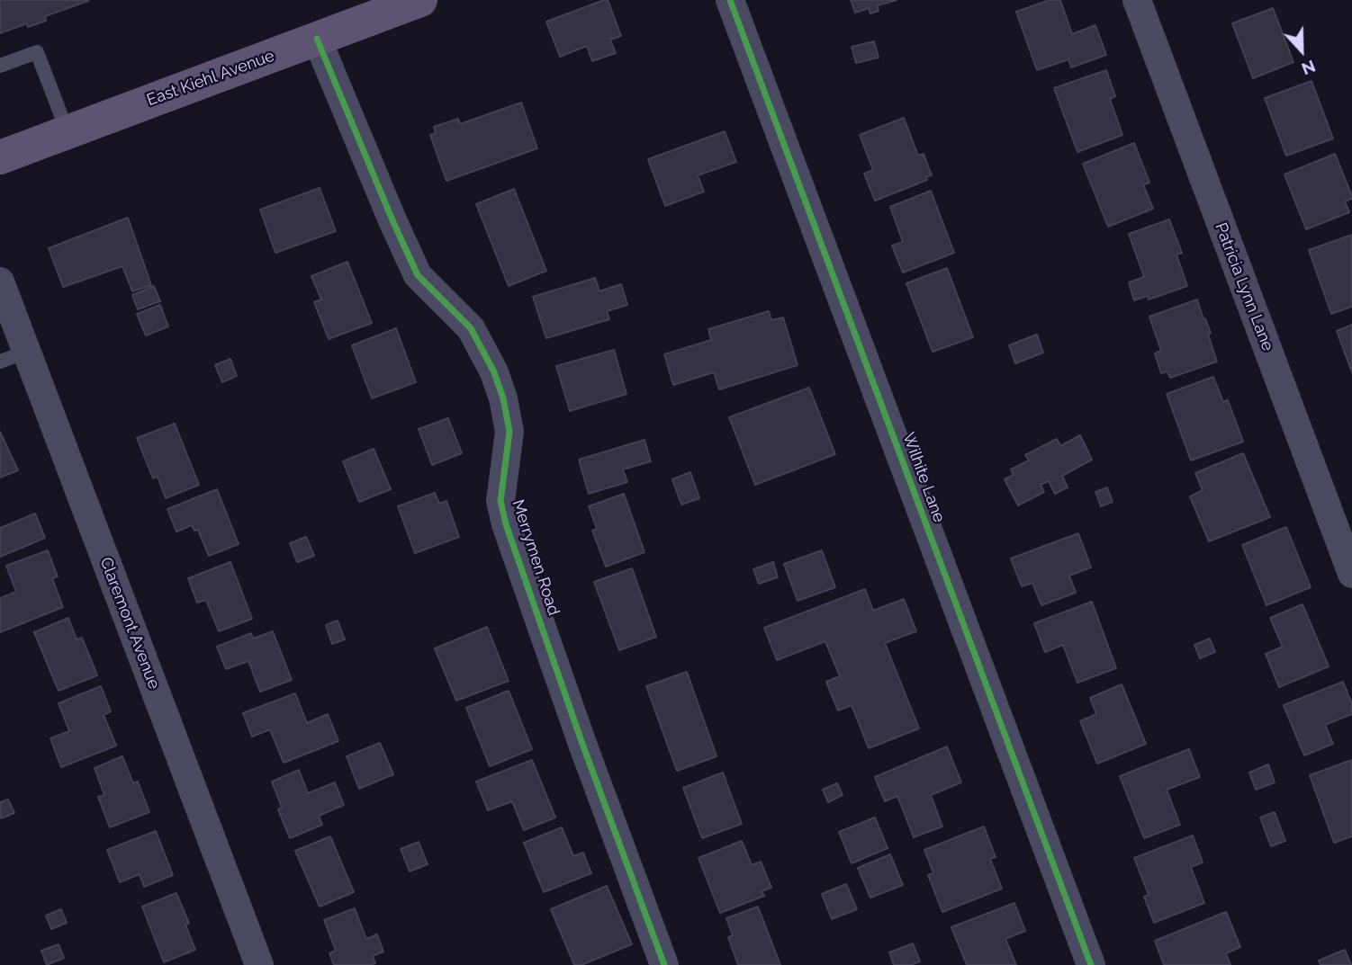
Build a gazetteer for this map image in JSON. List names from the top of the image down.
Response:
{
  "streets": {
    "main road": ["East Kiehl Avenue"],
    "street": [
      "Patricia Lynn Lane",
      "Wilhite Lane",
      "Merrymen Road",
      "Claremont Avenue"
    ]
  },
  "crossings": [
    ["East Kiehl Avenue", "Merrymen Road"]
  ],
  "north": "bottom"
}
